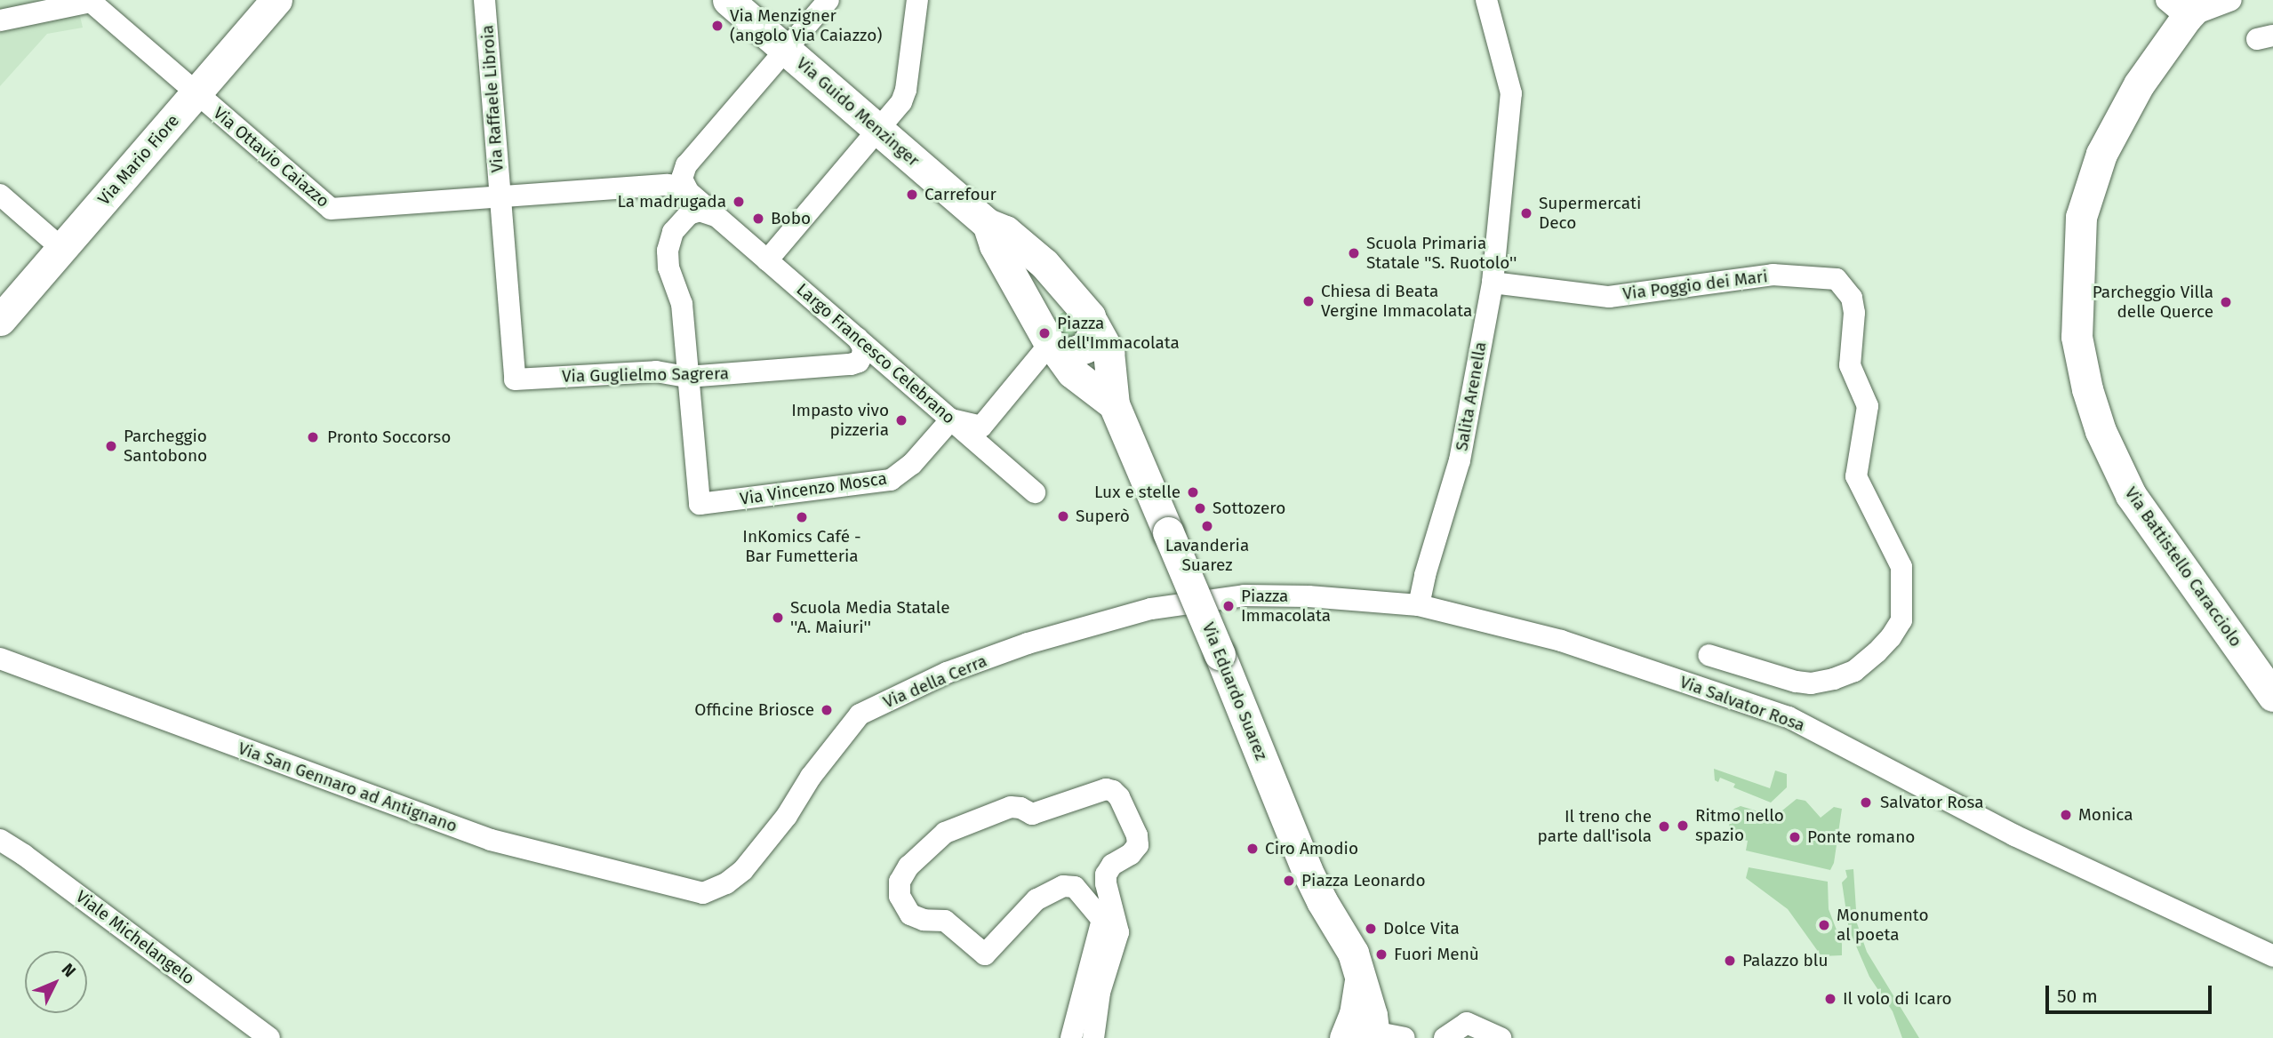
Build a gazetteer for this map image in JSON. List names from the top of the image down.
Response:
{
  "streets": {
    "street": [
      "Via Raffaele Libroia",
      "Via Guido Menzinger",
      "Via Ottavio Caiazzo",
      "Via Mario Fiore",
      "Via Poggio dei Mari",
      "Largo Francesco Celebrano",
      "Via Guglielmo Sagrera",
      "Salita Arenella",
      "Via Vincenzo Mosca",
      "Via Battistello Caracciolo",
      "Via della Cerra",
      "Via Eduardo Suarez",
      "Via Salvator Rosa",
      "Via San Gennaro ad Antignano",
      "Viale Michelangelo"
    ]
  },
  "crossings": [
    ["Via Raffaele Libroia", "Via Ottavio Caiazzo"],
    ["Via Raffaele Libroia", "Largo Francesco Celebrano"],
    ["Via Raffaele Libroia", "Via Guglielmo Sagrera"],
    ["Via Ottavio Caiazzo", "Via Mario Fiore"],
    ["Via Ottavio Caiazzo", "Largo Francesco Celebrano"],
    ["Via Ottavio Caiazzo", "Via Guglielmo Sagrera"],
    ["Via Poggio dei Mari", "Salita Arenella"],
    ["Largo Francesco Celebrano", "Via Guglielmo Sagrera"],
    ["Largo Francesco Celebrano", "Via Vincenzo Mosca"],
    ["Via Guglielmo Sagrera", "Via Vincenzo Mosca"],
    ["Salita Arenella", "Via Salvator Rosa"],
    ["Via della Cerra", "Via Salvator Rosa"],
    ["Via della Cerra", "Via San Gennaro ad Antignano"]
  ],
  "places": [
    "Via Menzigner (angolo Via Caiazzo)",
    "Carrefour",
    "La madrugada",
    "Supermercati Deco",
    "Bobo",
    "Scuola Primaria Statale ''S. Ruotolo''",
    "Chiesa di Beata Vergine Immacolata",
    "Parcheggio Villa delle Querce",
    "Piazza dell'Immacolata",
    "Impasto vivo pizzeria",
    "Pronto Soccorso",
    "Parcheggio Santobono",
    "Lux e stelle",
    "Sottozero",
    "Superò",
    "InKomics Café - Bar Fumetteria",
    "Lavanderia Suarez",
    "Piazza Immacolata",
    "Scuola Media Statale ''A. Maiuri''",
    "Officine Briosce",
    "Salvator Rosa",
    "Monica",
    "Ritmo nello spazio",
    "Il treno che parte dall'isola",
    "Ponte romano",
    "Ciro Amodio",
    "Piazza Leonardo",
    "Monumento al poeta",
    "Dolce Vita",
    "Fuori Menù",
    "Palazzo blu",
    "Il volo di Icaro"
  ],
  "scale_bar": "50 m",
  "north": "top right"
}
